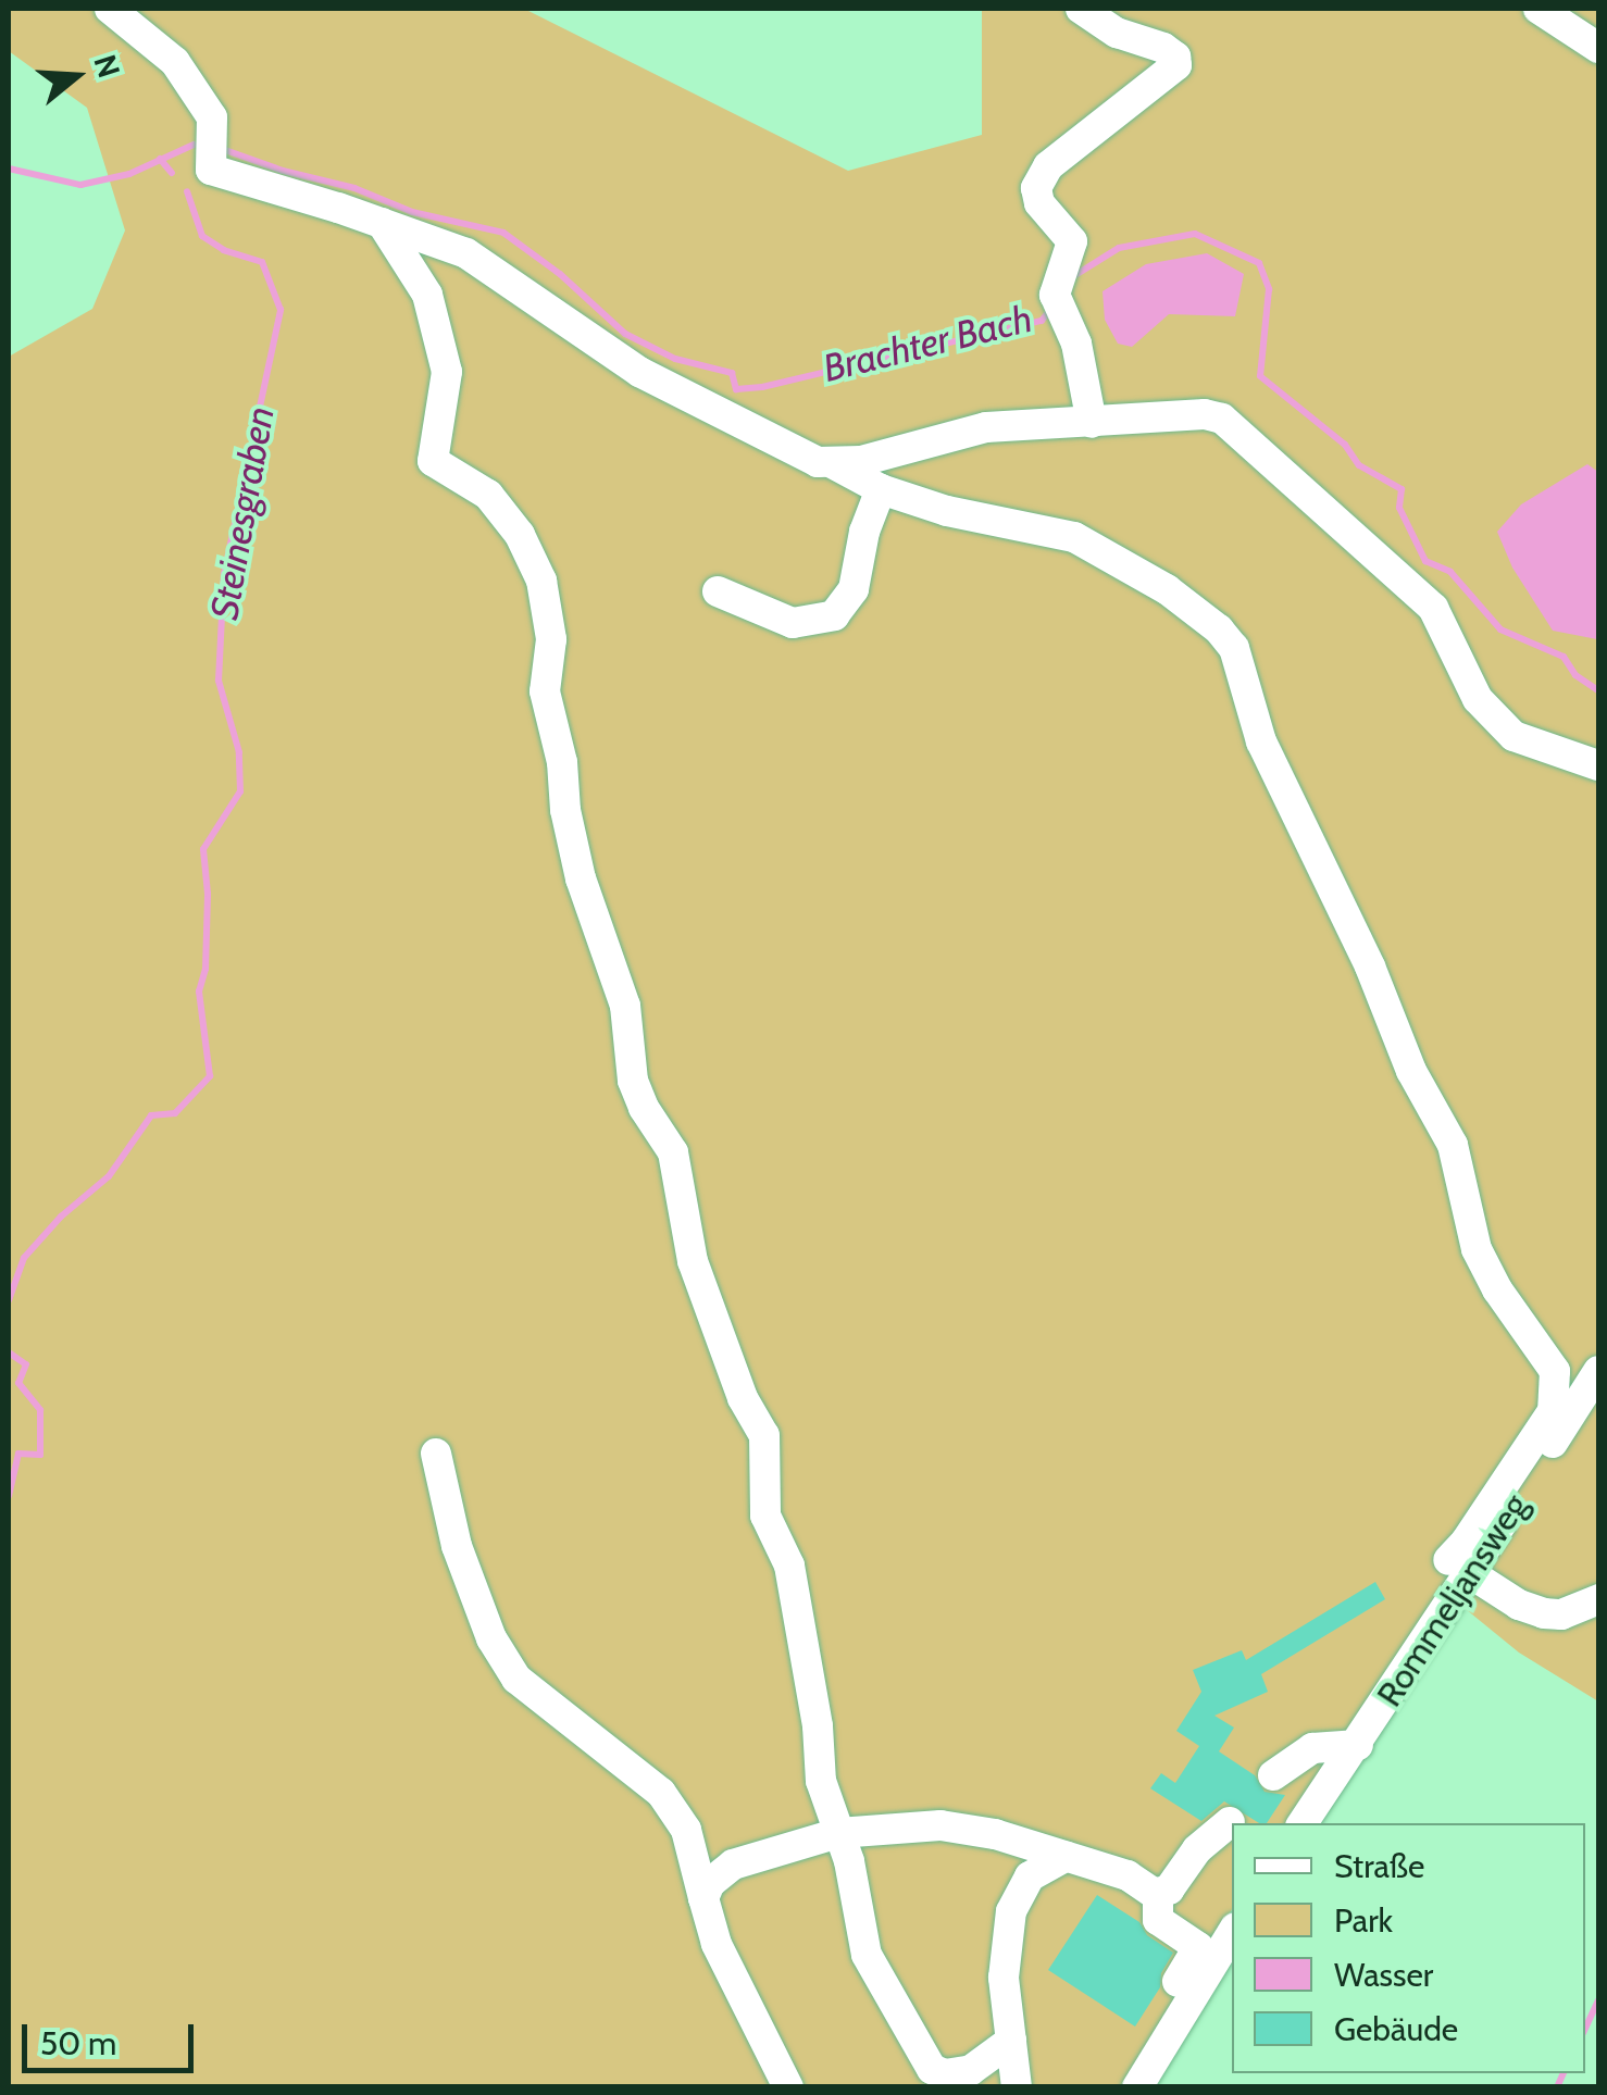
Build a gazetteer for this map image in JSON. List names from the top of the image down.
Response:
{
  "streets": {
    "street": ["Rommeljansweg"]
  },
  "water": ["Brachter Bach", "Steinesgraben"],
  "legend": [
    "Straße",
    "Park",
    "Wasser",
    "Gebäude"
  ],
  "scale_bar": "50 m",
  "north": "right"
}
